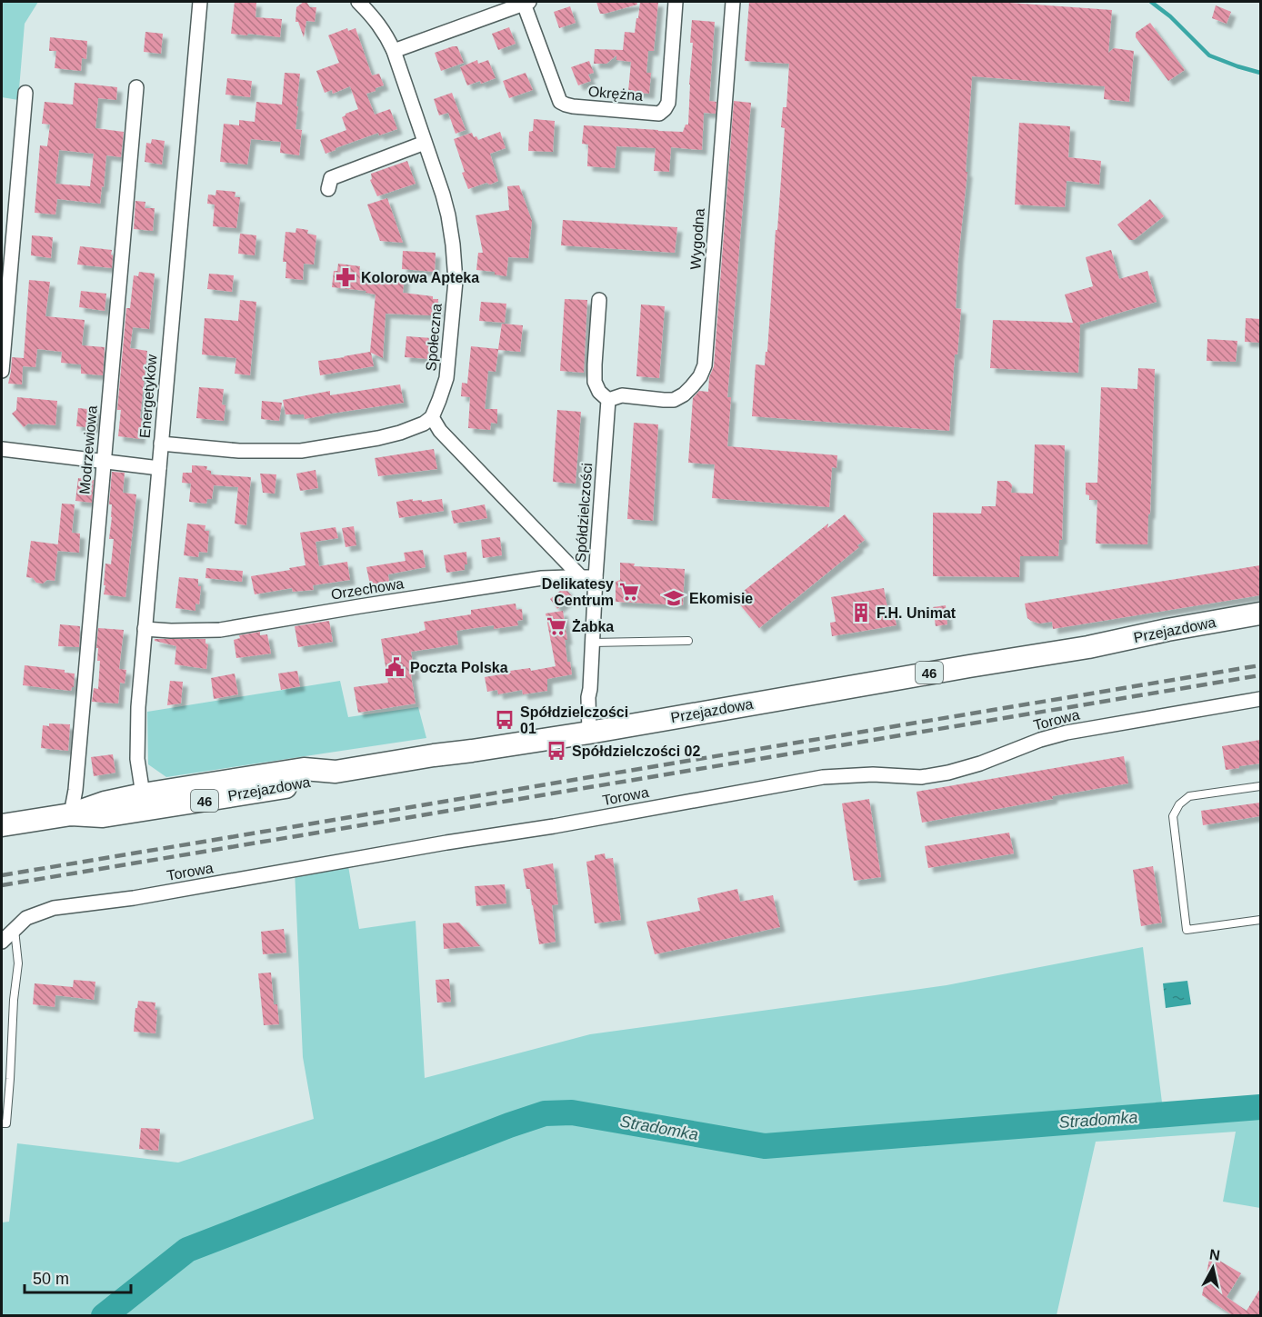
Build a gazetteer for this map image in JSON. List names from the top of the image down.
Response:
{
  "streets": {
    "main road": ["Przejazdowa", "46"],
    "street": [
      "Okrężna",
      "Wygodna",
      "Społeczna",
      "Energetyków",
      "Modrzewiowa",
      "Spółdzielczości",
      "Orzechowa",
      "Torowa"
    ]
  },
  "crossings": [
    ["Okrężna", "Społeczna"],
    ["Wygodna", "Spółdzielczości"],
    ["Energetyków", "Orzechowa"],
    ["Energetyków", "Przejazdowa"],
    ["Modrzewiowa", "Przejazdowa"],
    ["Spółdzielczości", "Orzechowa"],
    ["Spółdzielczości", "Przejazdowa"]
  ],
  "water": ["Stradomka"],
  "places": {
    "pharmacy": ["Kolorowa Apteka"],
    "supermarket": ["Delikatesy Centrum", "Żabka"],
    "school or university": ["Ekomisie"],
    "building": ["F.H. Unimat"],
    "public building": ["Poczta Polska"],
    "bus stop": ["Spółdzielczości 01", "Spółdzielczości 02"]
  },
  "scale_bar": "50 m",
  "north": "top"
}
